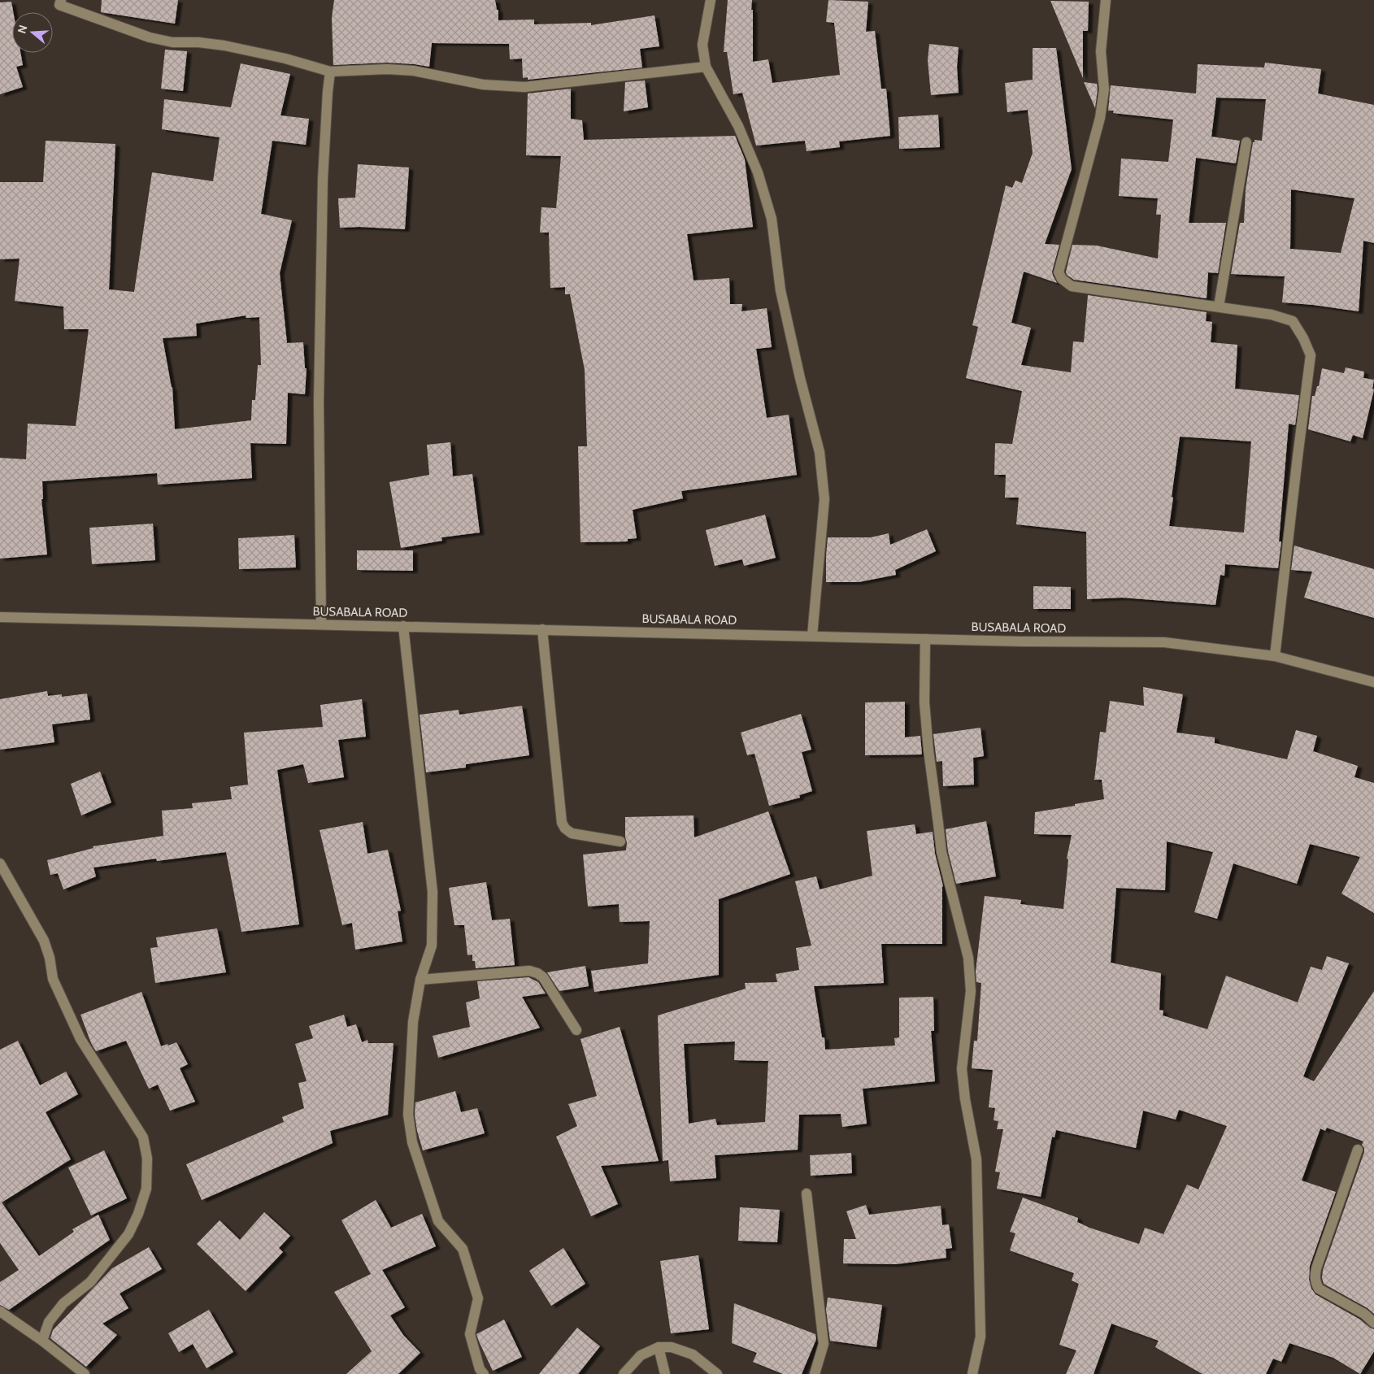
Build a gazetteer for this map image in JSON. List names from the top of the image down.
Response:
{
  "streets": {
    "street": ["BUSABALA ROAD"]
  },
  "north": "left"
}
